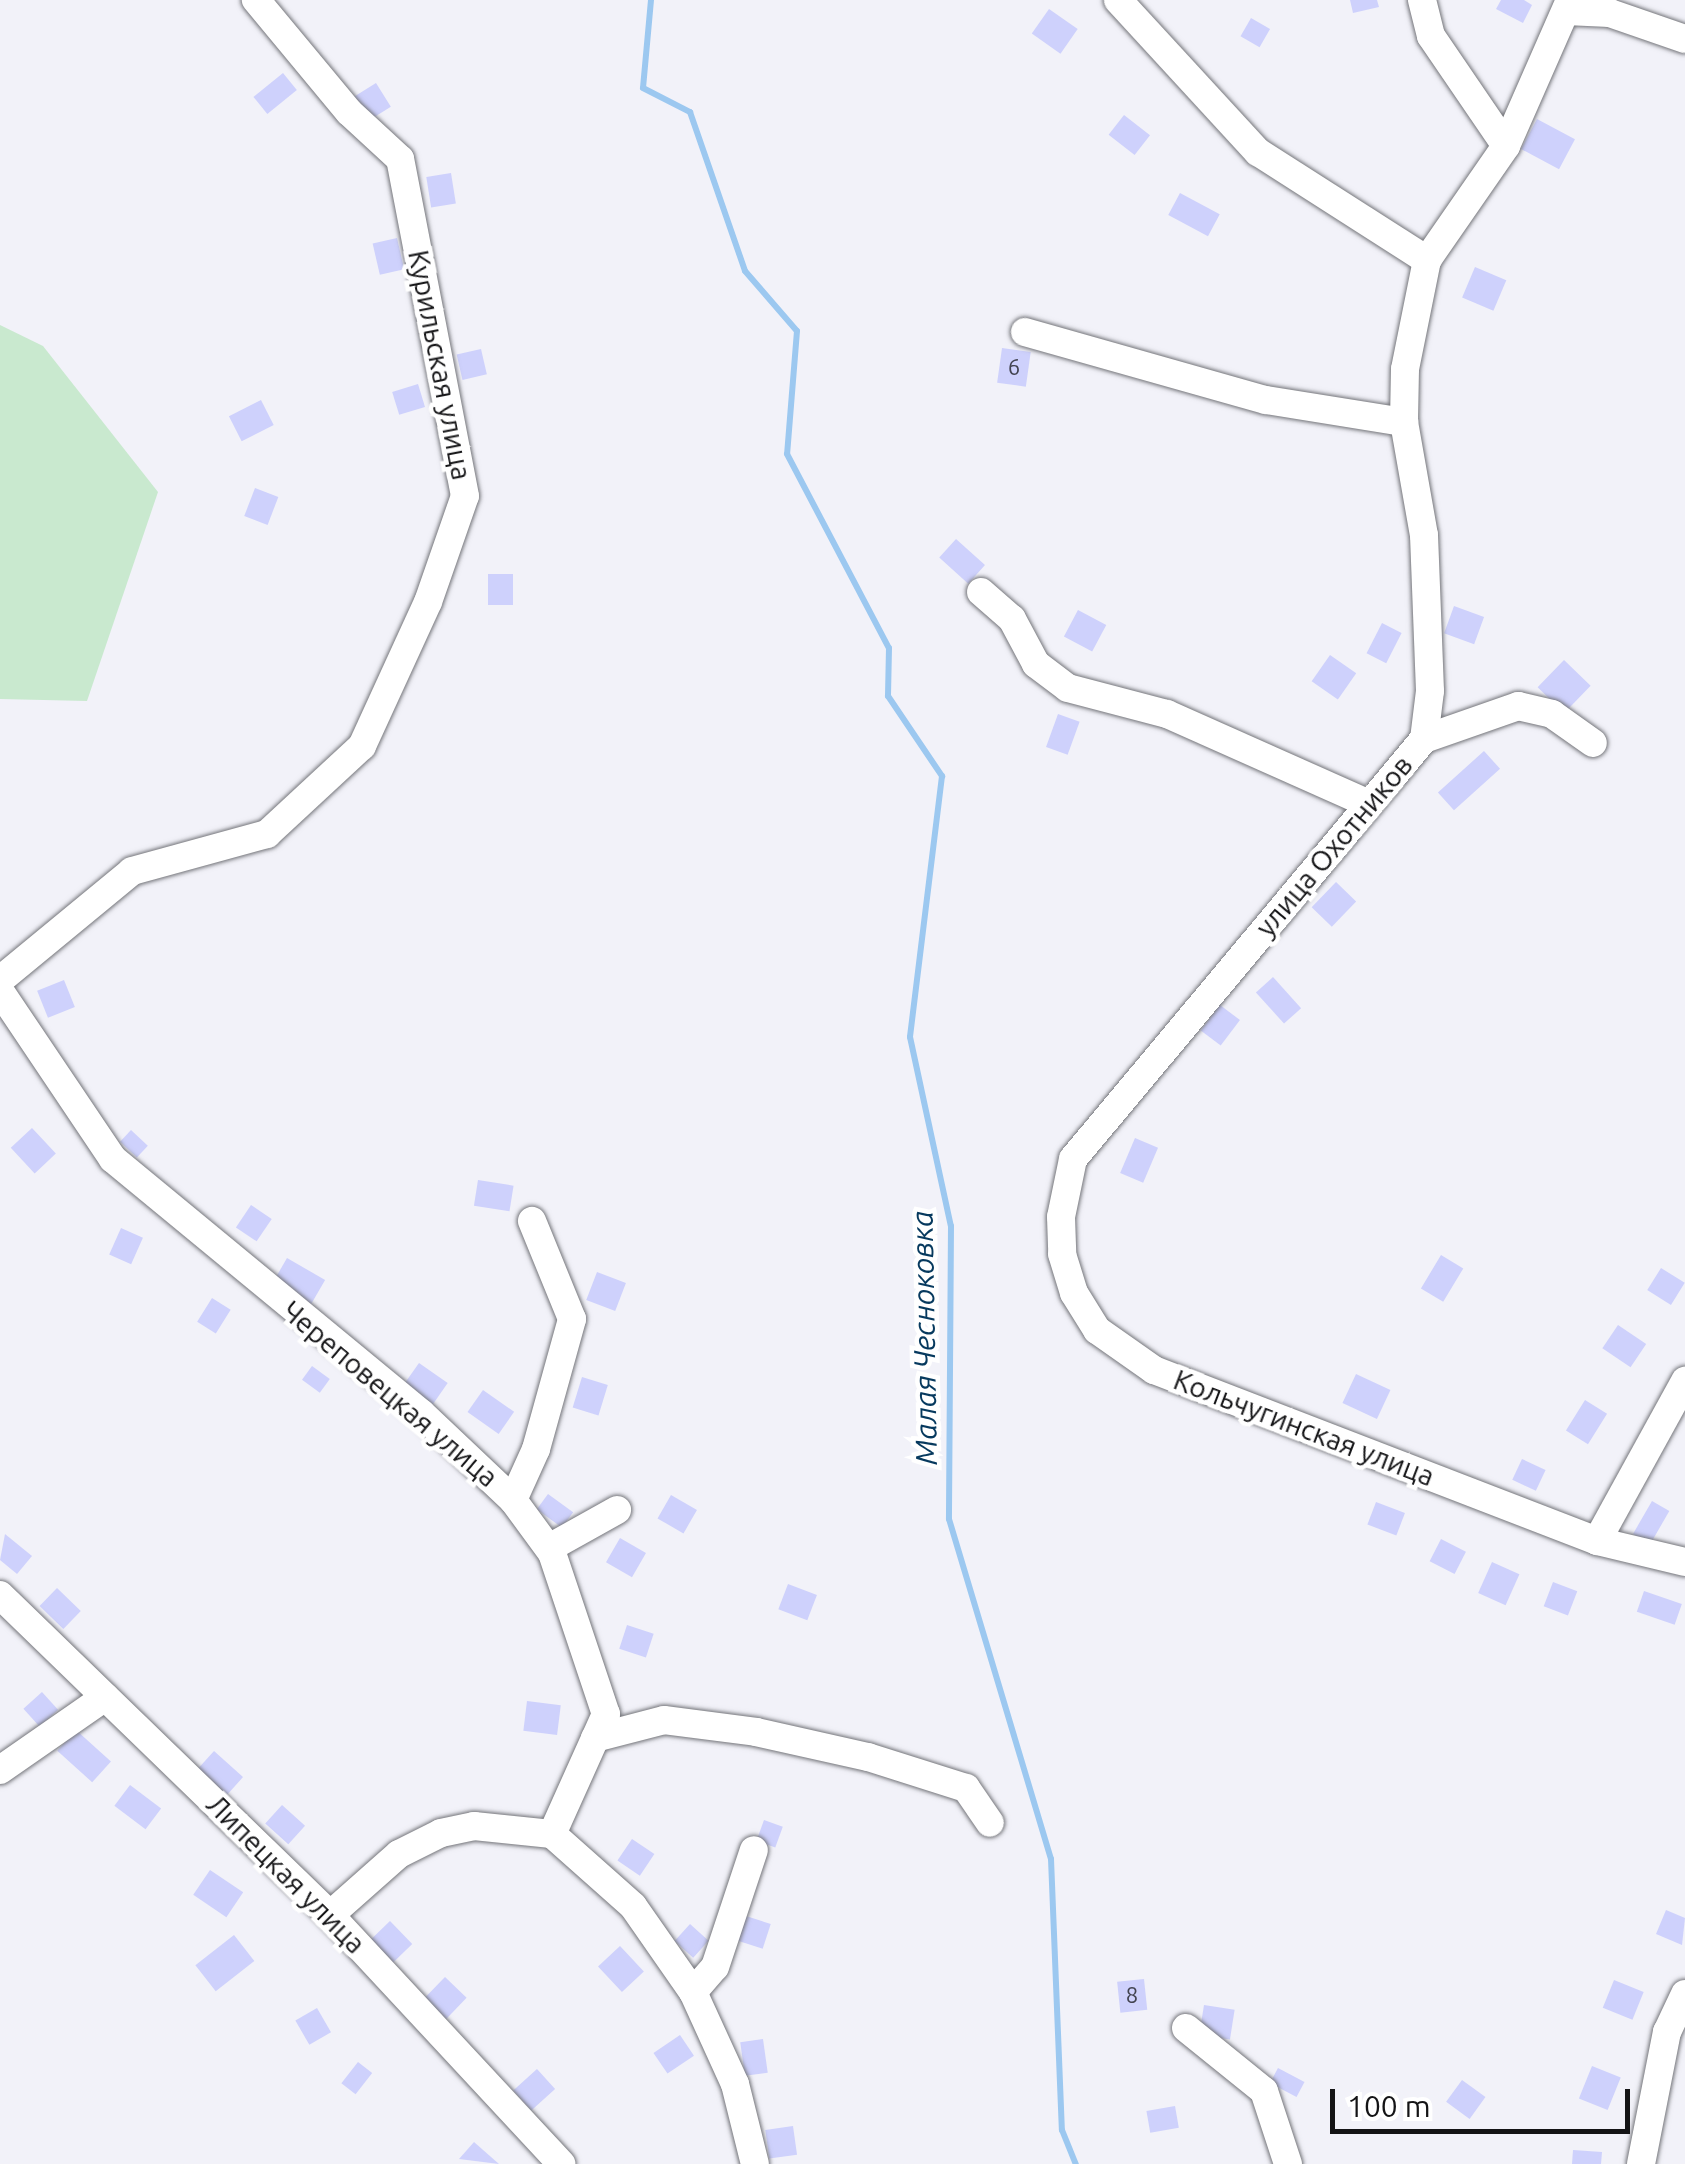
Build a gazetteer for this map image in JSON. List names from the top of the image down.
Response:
{
  "streets": {
    "street": [
      "Курильская улица",
      "улица Охотников",
      "Череповецкая улица",
      "Кольчугинская улица",
      "Липецкая улица"
    ]
  },
  "crossings": [
    ["улица Охотников", "Кольчугинская улица"]
  ],
  "water": ["Малая Чесноковка"],
  "house_numbers": ["6", "8"],
  "scale_bar": "100 m"
}
